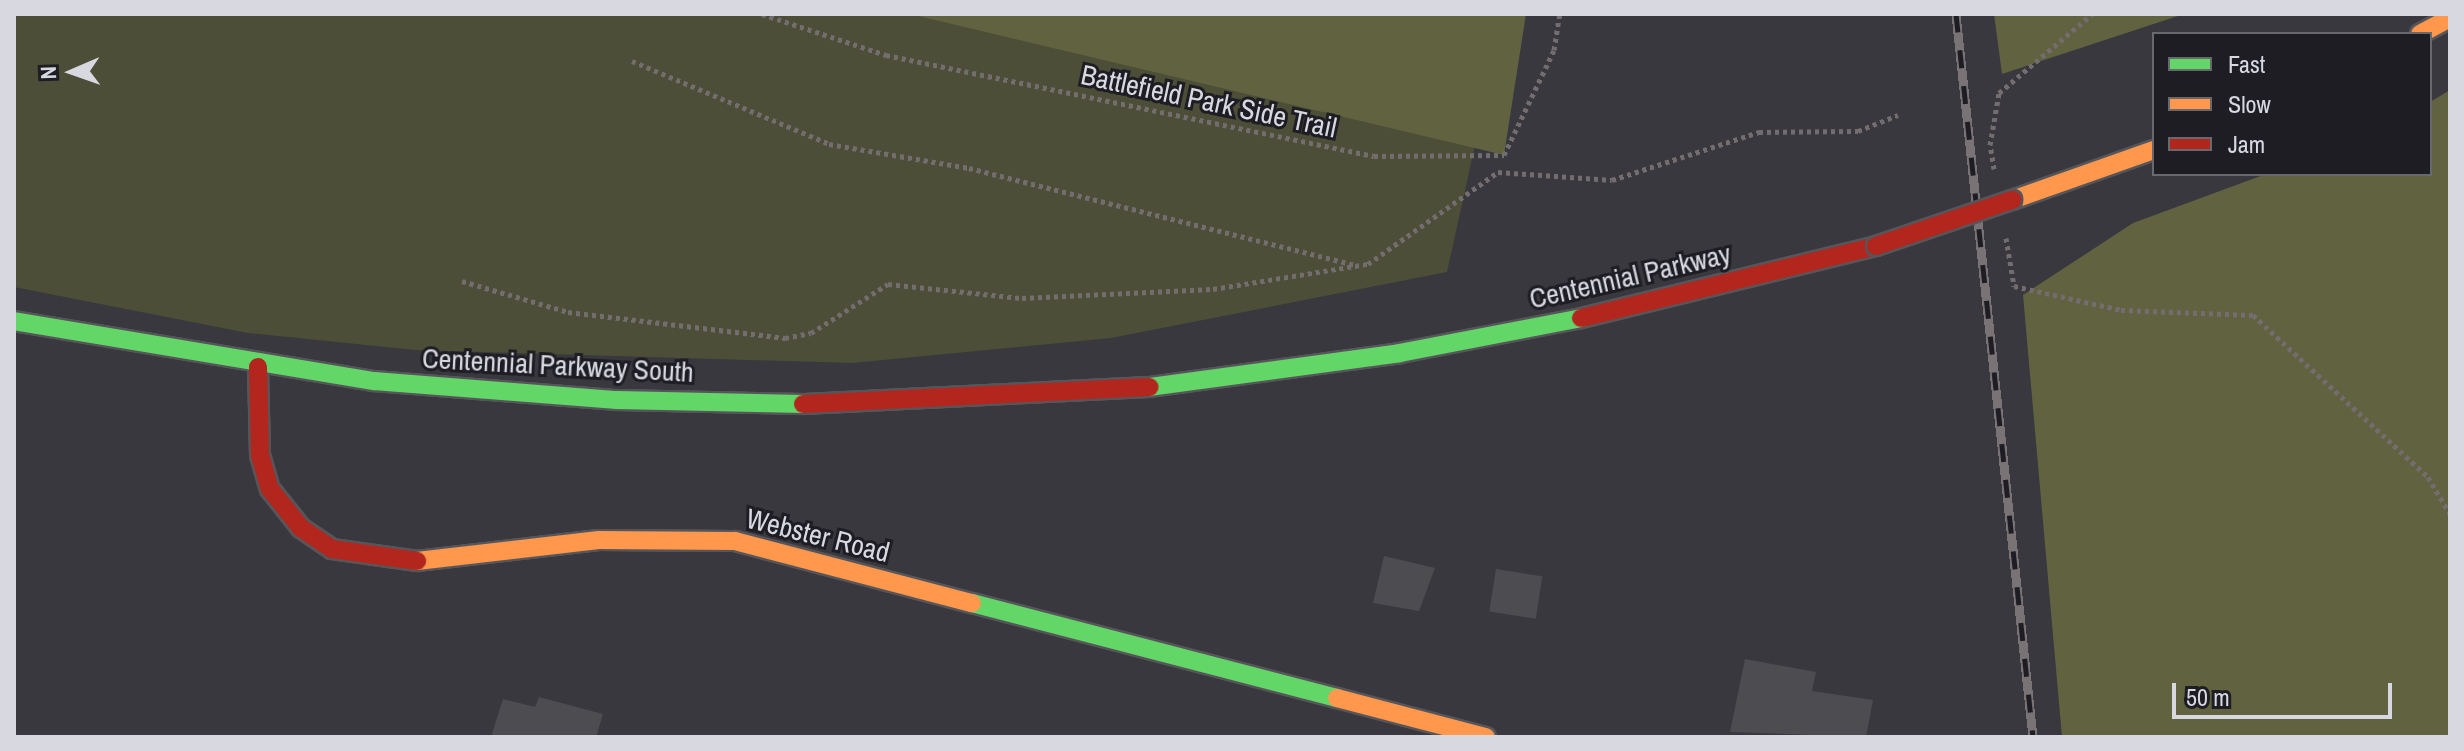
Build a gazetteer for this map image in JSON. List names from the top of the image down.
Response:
{
  "streets": {
    "main road": ["Centennial Parkway", "Centennial Parkway South", "Webster Road"],
    "path": ["Battlefield Park Side Trail"]
  },
  "crossings": [
    ["Centennial Parkway", "Centennial Parkway South"],
    ["Centennial Parkway South", "Webster Road"]
  ],
  "legend": ["Fast", "Slow", "Jam"],
  "scale_bar": "50 m",
  "north": "left"
}
